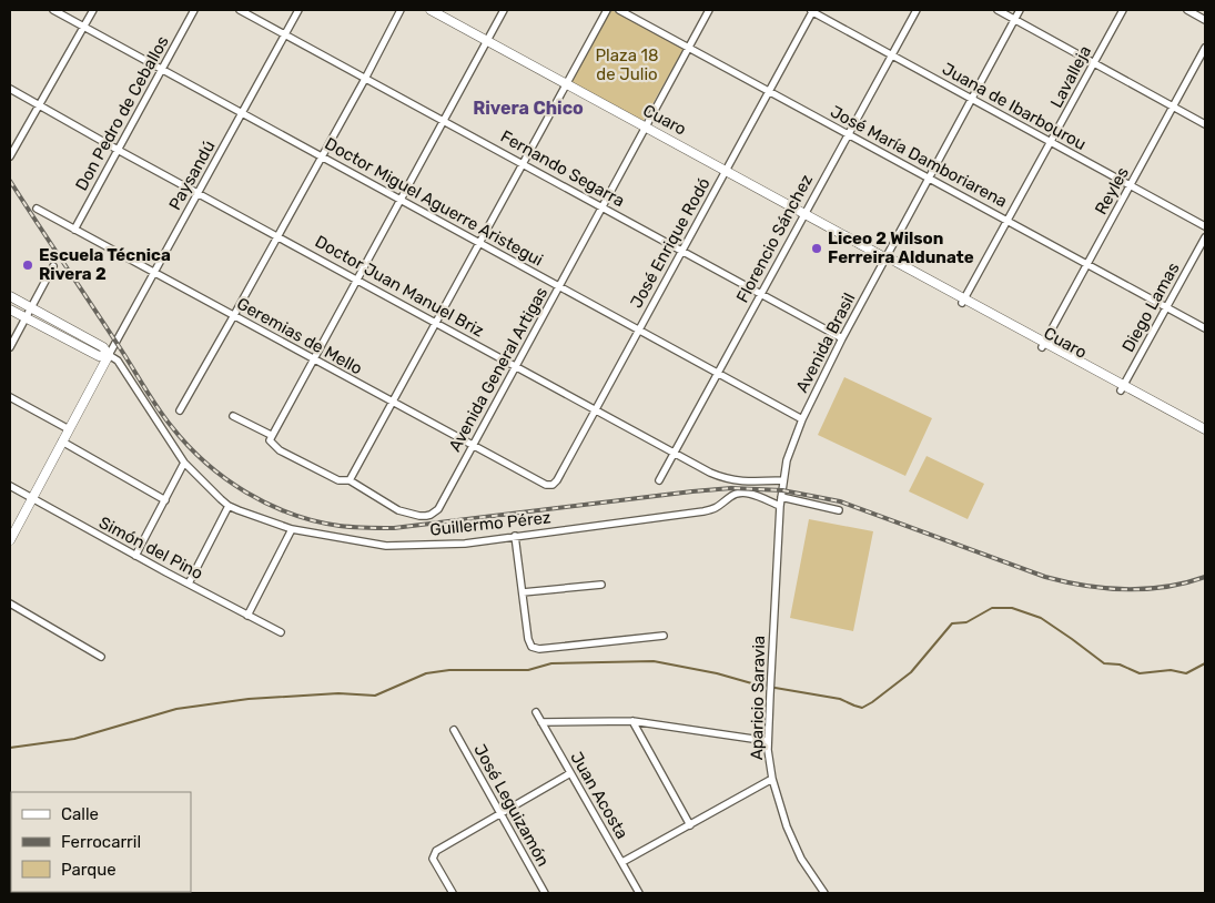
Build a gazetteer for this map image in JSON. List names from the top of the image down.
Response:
{
  "streets": {
    "street": [
      "Lavalleja",
      "Juana de Ibarbourou",
      "Don Pedro de Ceballos",
      "Cuaro",
      "José María Damboriarena",
      "Fernando Segarra",
      "Paysandú",
      "Reyles",
      "Doctor Miguel Aguerre Aristegui",
      "Florencio Sánchez",
      "José Enrique Rodó",
      "Doctor Juan Manuel Briz",
      "Diego Lamas",
      "Geremias de Mello",
      "Avenida Brasil",
      "Avenida General Artigas",
      "Guillermo Pérez",
      "Simón del Pino",
      "Aparicio Saravia",
      "Juan Acosta",
      "José Leguizamón"
    ]
  },
  "crossings": [
    ["Lavalleja", "Juana de Ibarbourou"],
    ["Lavalleja", "Cuaro"],
    ["Lavalleja", "José María Damboriarena"],
    ["Juana de Ibarbourou", "Reyles"],
    ["Juana de Ibarbourou", "Florencio Sánchez"],
    ["Juana de Ibarbourou", "José Enrique Rodó"],
    ["Juana de Ibarbourou", "Avenida Brasil"],
    ["Don Pedro de Ceballos", "Doctor Miguel Aguerre Aristegui"],
    ["Don Pedro de Ceballos", "Doctor Juan Manuel Briz"],
    ["Don Pedro de Ceballos", "Geremias de Mello"],
    ["Cuaro", "Reyles"],
    ["Cuaro", "Florencio Sánchez"],
    ["Cuaro", "José Enrique Rodó"],
    ["Cuaro", "Diego Lamas"],
    ["Cuaro", "Avenida Brasil"],
    ["Cuaro", "Avenida General Artigas"],
    ["José María Damboriarena", "Reyles"],
    ["José María Damboriarena", "Florencio Sánchez"],
    ["José María Damboriarena", "José Enrique Rodó"],
    ["José María Damboriarena", "Diego Lamas"],
    ["José María Damboriarena", "Avenida Brasil"],
    ["José María Damboriarena", "Avenida General Artigas"],
    ["Fernando Segarra", "Paysandú"],
    ["Fernando Segarra", "Florencio Sánchez"],
    ["Fernando Segarra", "José Enrique Rodó"],
    ["Fernando Segarra", "Avenida Brasil"],
    ["Fernando Segarra", "Avenida General Artigas"],
    ["Paysandú", "Doctor Miguel Aguerre Aristegui"],
    ["Paysandú", "Doctor Juan Manuel Briz"],
    ["Paysandú", "Geremias de Mello"],
    ["Paysandú", "Guillermo Pérez"],
    ["Doctor Miguel Aguerre Aristegui", "Florencio Sánchez"],
    ["Doctor Miguel Aguerre Aristegui", "José Enrique Rodó"],
    ["Doctor Miguel Aguerre Aristegui", "Avenida Brasil"],
    ["Doctor Miguel Aguerre Aristegui", "Avenida General Artigas"],
    ["Florencio Sánchez", "Doctor Juan Manuel Briz"],
    ["José Enrique Rodó", "Doctor Juan Manuel Briz"],
    ["José Enrique Rodó", "Geremias de Mello"],
    ["Doctor Juan Manuel Briz", "Avenida Brasil"],
    ["Doctor Juan Manuel Briz", "Avenida General Artigas"],
    ["Geremias de Mello", "Avenida General Artigas"],
    ["Avenida Brasil", "Aparicio Saravia"],
    ["Guillermo Pérez", "Aparicio Saravia"]
  ],
  "districts": ["Rivera Chico"],
  "parks": ["Plaza 18 de Julio"],
  "places": ["Liceo 2 Wilson Ferreira Aldunate", "Escuela Técnica Rivera 2"],
  "legend": ["Calle", "Ferrocarril", "Parque"]
}
